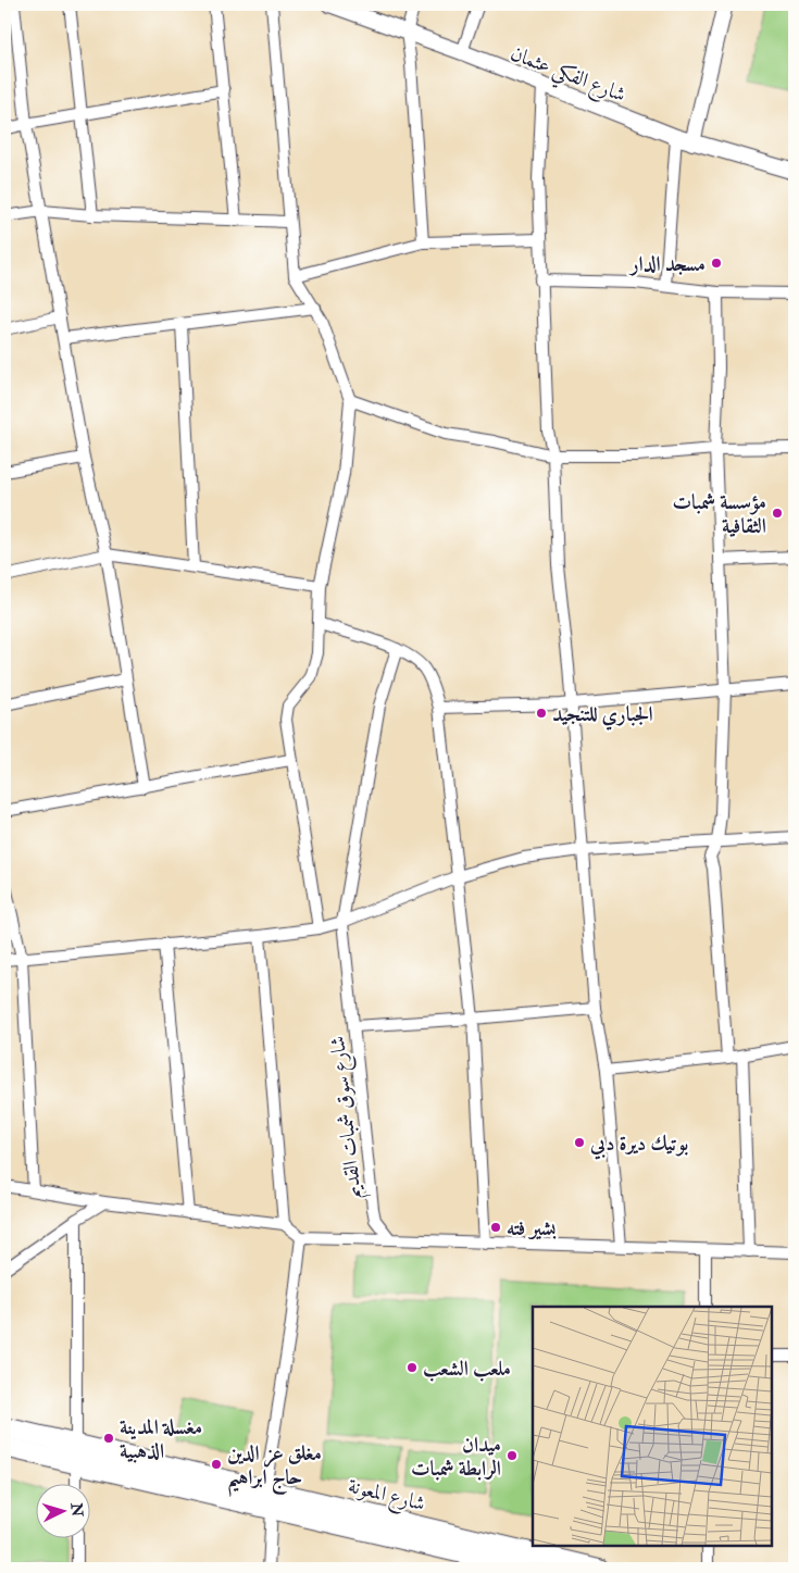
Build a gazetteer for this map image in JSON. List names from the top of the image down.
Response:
{
  "streets": {
    "highway": ["شارع المعونة"],
    "street": ["شارع الفكي عثمان", "شارع سوق شمبات القديم"]
  },
  "places": [
    "مسجد الدار",
    "مؤسسة شمبات الثقافية",
    "الجباري للتنجيد",
    "بوتيك ديرة دبي",
    "بشير فته",
    "ملعب الشعب",
    "مغسلة المدينة الذهبية",
    "ميدان الرابطة شمبات",
    "مغلق عز الدين حاج ابراهيم"
  ],
  "north": "right"
}
